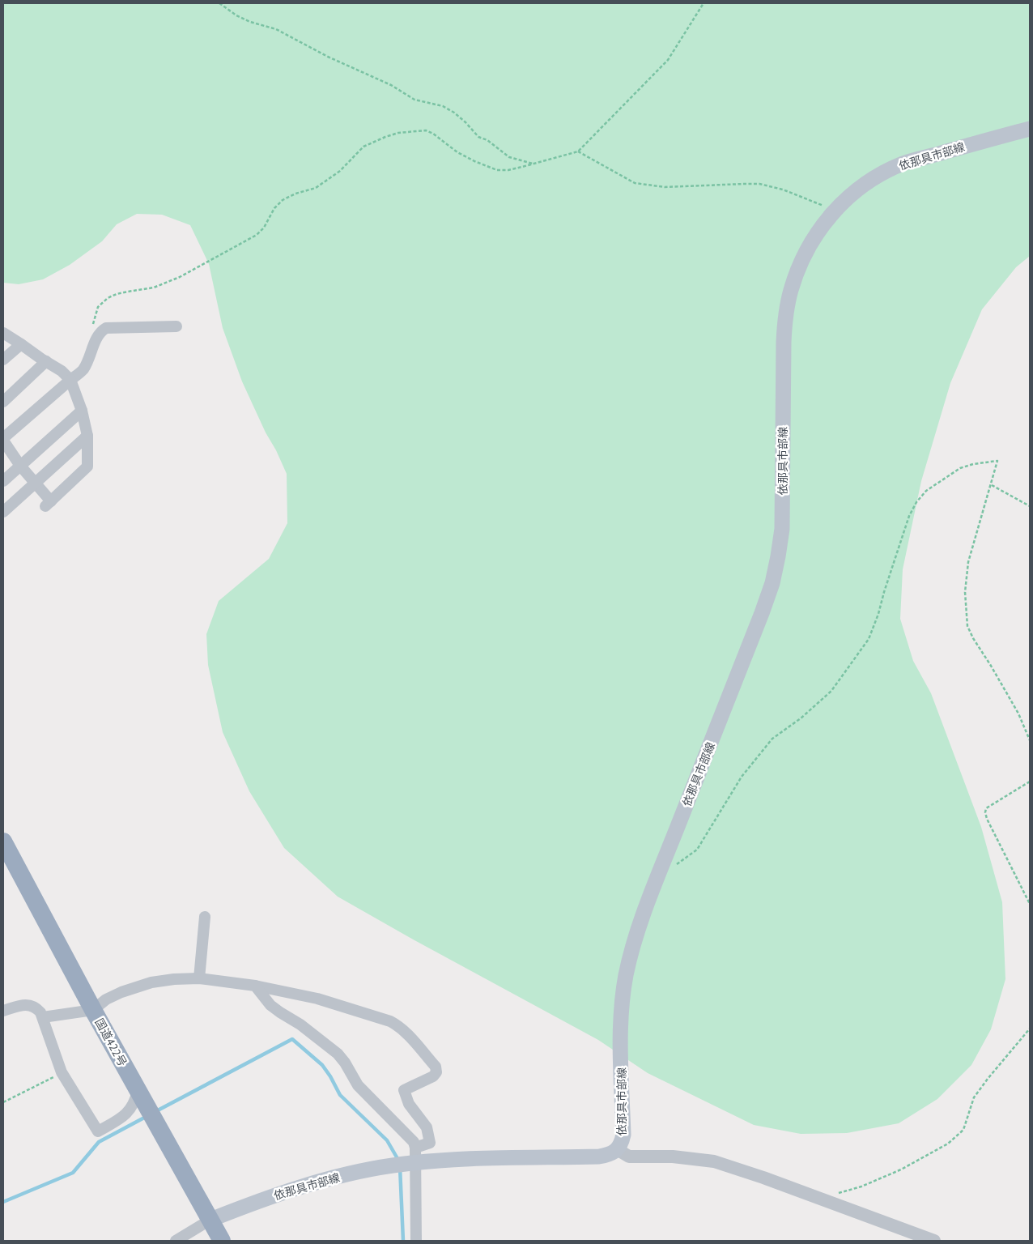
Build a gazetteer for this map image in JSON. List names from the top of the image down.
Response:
{
  "streets": {
    "highway": ["国道422号"],
    "main road": ["依那具市部線"]
  },
  "crossings": [
    ["依那具市部線", "国道422号"]
  ]
}
